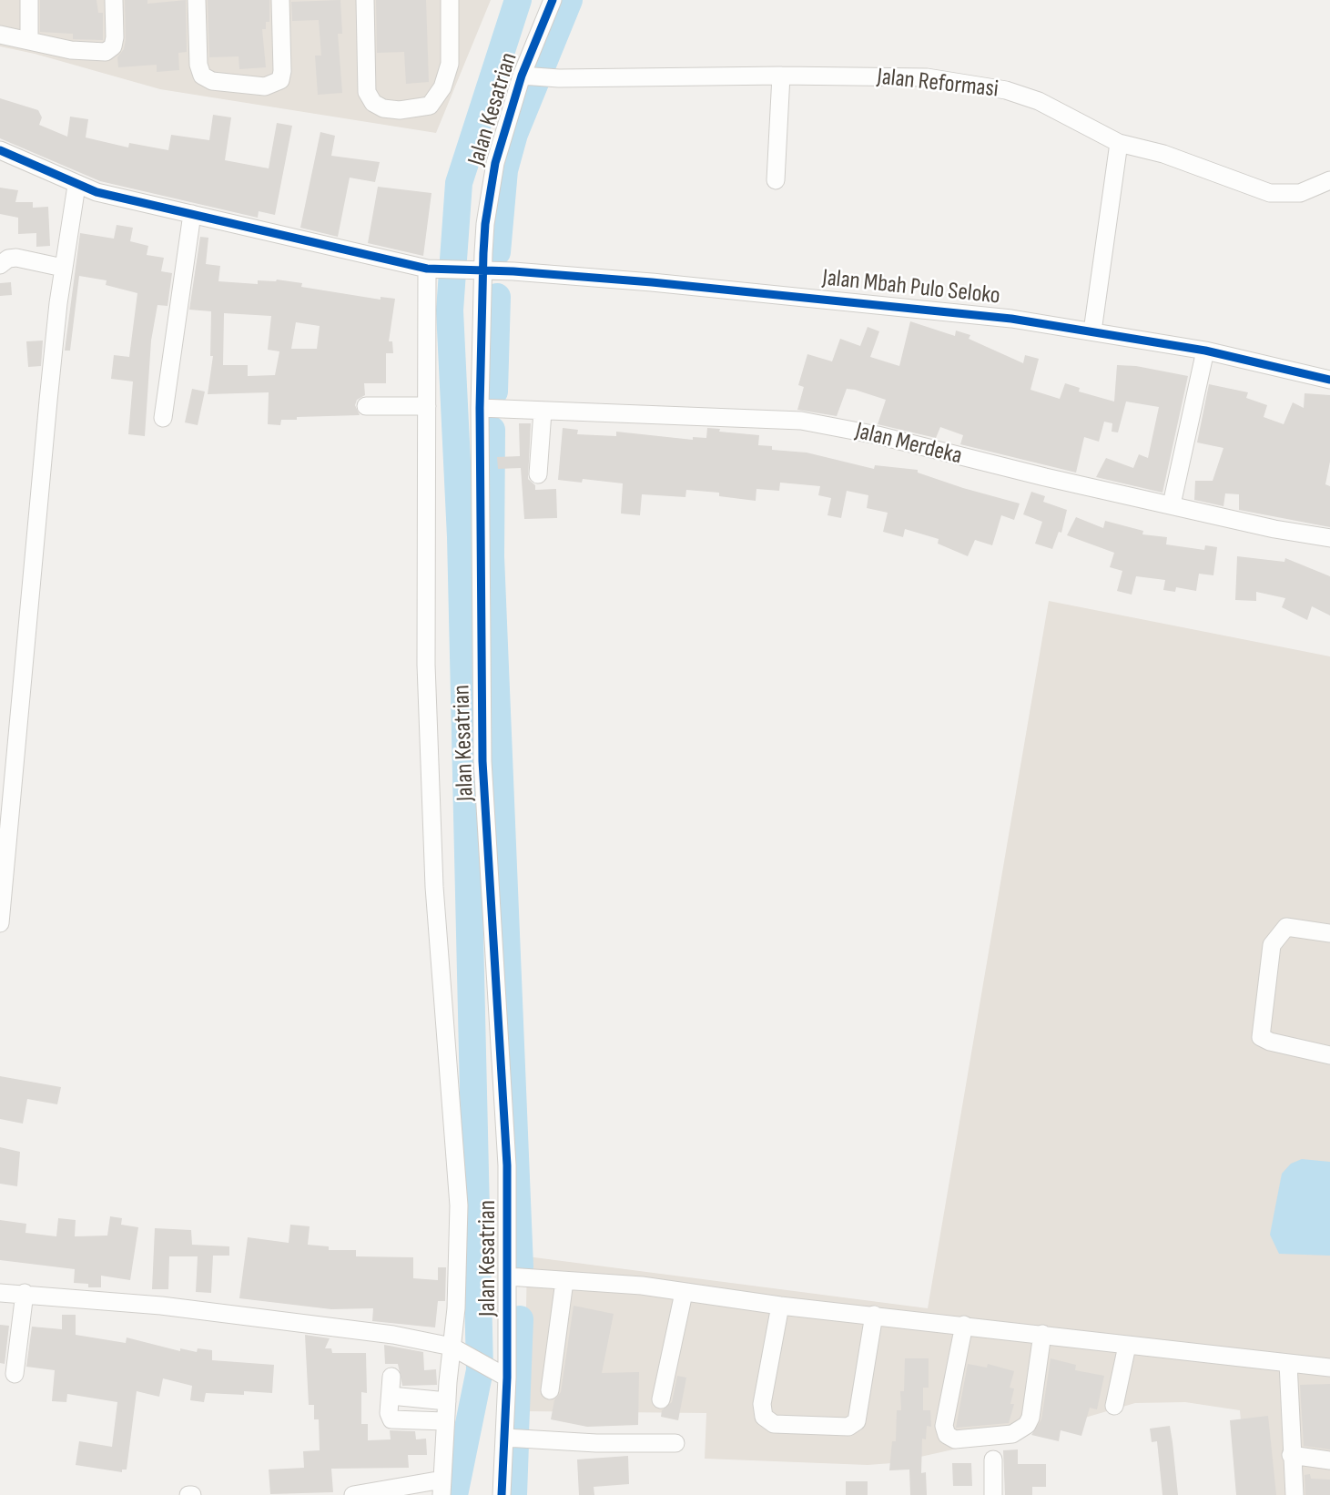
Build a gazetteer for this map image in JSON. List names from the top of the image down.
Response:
{
  "streets": {
    "street": [
      "Jalan Reformasi",
      "Jalan Kesatrian",
      "Jalan Mbah Pulo Seloko",
      "Jalan Merdeka"
    ]
  },
  "crossings": [
    ["Jalan Reformasi", "Jalan Kesatrian"],
    ["Jalan Kesatrian", "Jalan Mbah Pulo Seloko"],
    ["Jalan Kesatrian", "Jalan Merdeka"]
  ]
}
